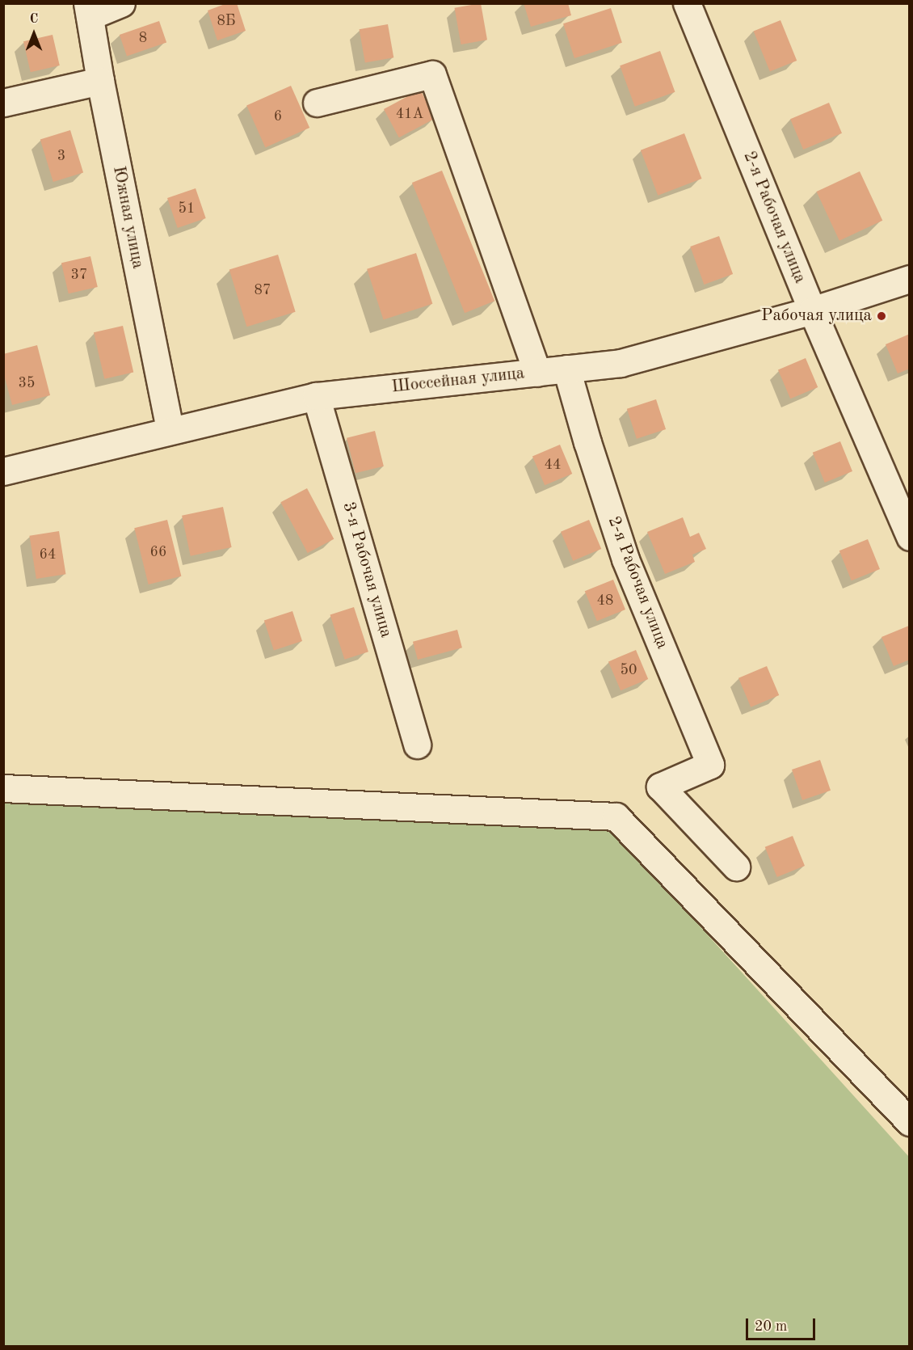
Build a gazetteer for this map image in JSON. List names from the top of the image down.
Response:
{
  "streets": {
    "street": [
      "Южная улица",
      "2-я Рабочая улица",
      "Шоссейная улица",
      "3-я Рабочая улица"
    ]
  },
  "crossings": [
    ["Южная улица", "Шоссейная улица"],
    ["2-я Рабочая улица", "Шоссейная улица"],
    ["Шоссейная улица", "3-я Рабочая улица"]
  ],
  "places": ["Рабочая улица"],
  "house_numbers": [
    "8Б",
    "8",
    "41А",
    "6",
    "3",
    "51",
    "37",
    "87",
    "35",
    "44",
    "66",
    "64",
    "48",
    "50"
  ],
  "scale_bar": "20 m",
  "north": "top"
}
